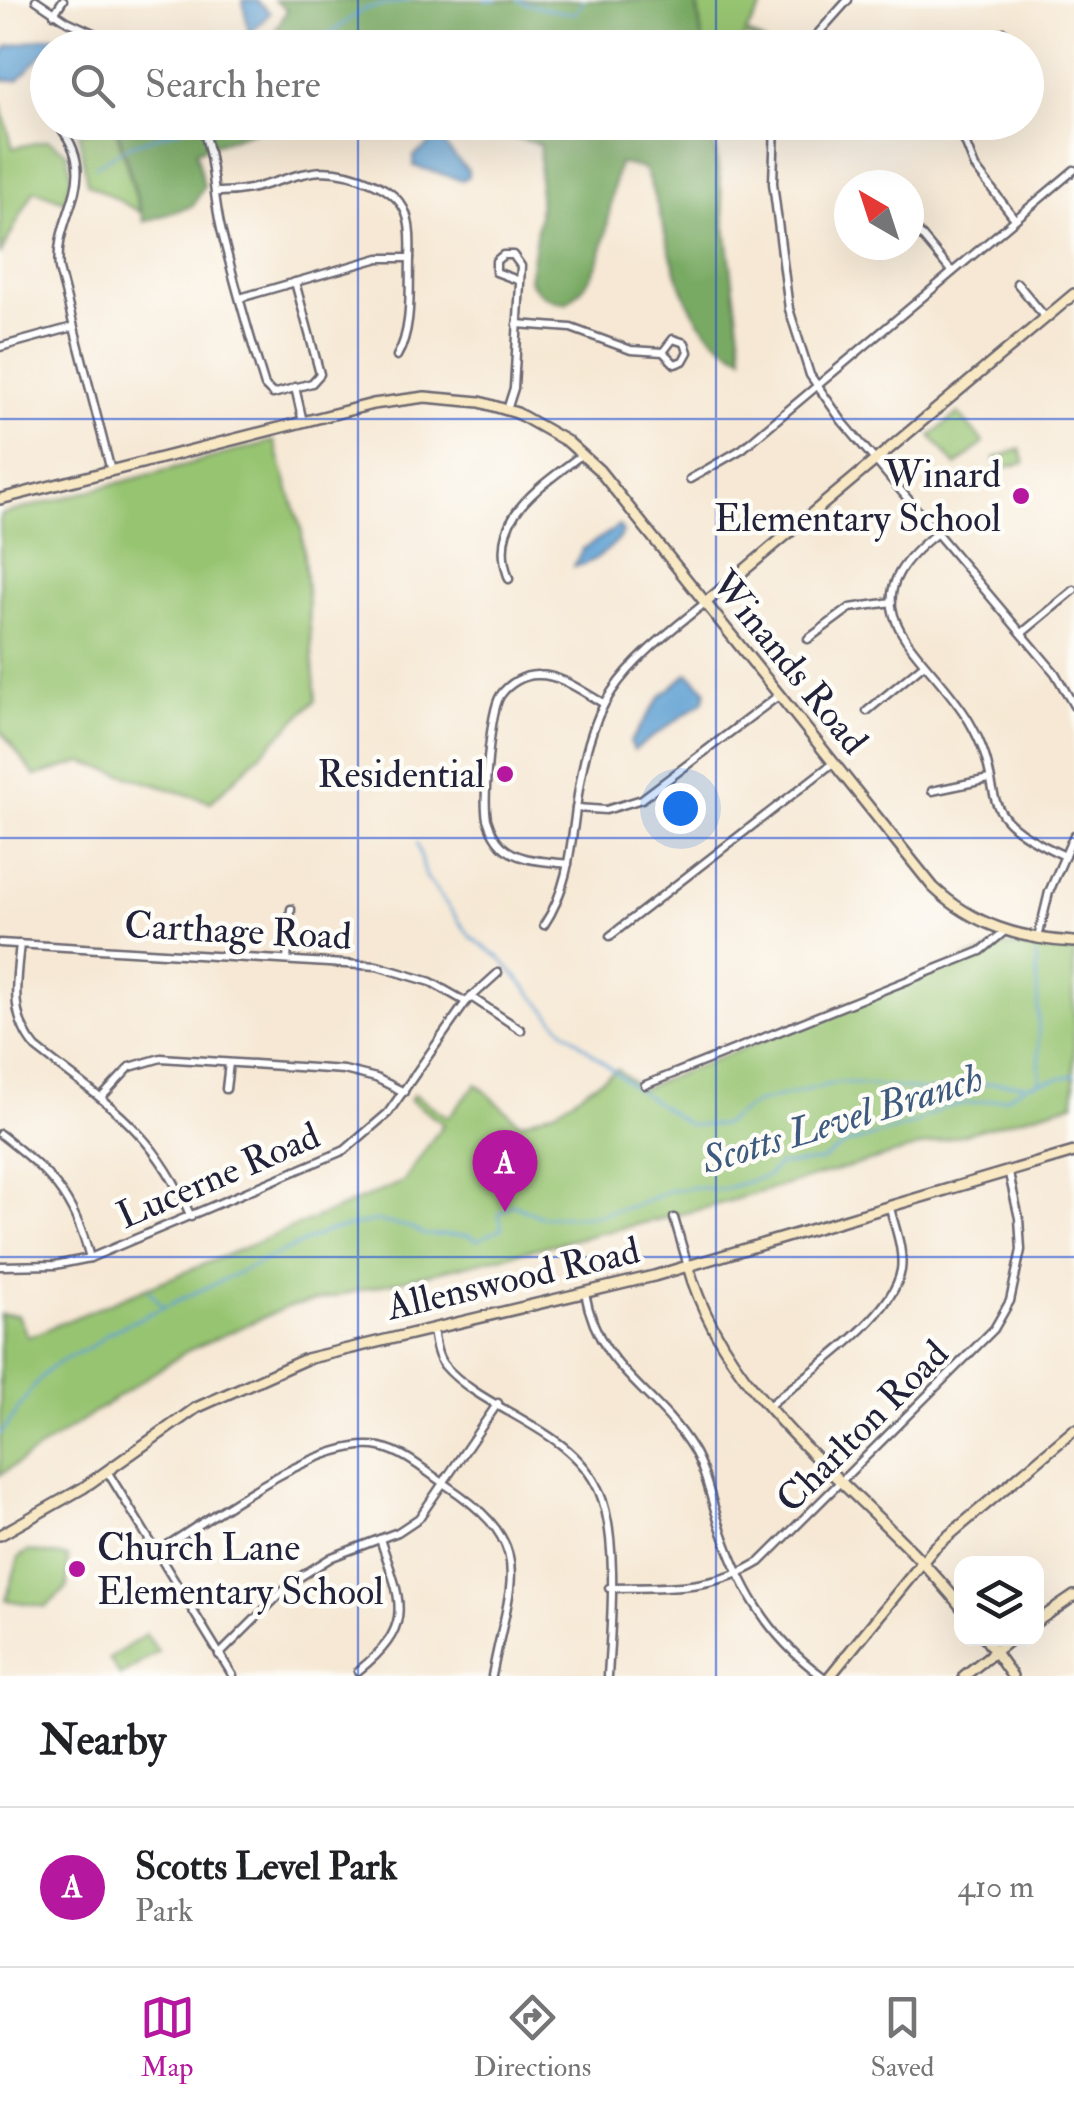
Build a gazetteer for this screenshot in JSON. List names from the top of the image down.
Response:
{
  "streets": {
    "street": [
      "Winands Road",
      "Carthage Road",
      "Lucerne Road",
      "Allenswood Road",
      "Charlton Road"
    ]
  },
  "crossings": [
    ["Carthage Road", "Lucerne Road"],
    ["Allenswood Road", "Charlton Road"]
  ],
  "water": ["Scotts Level Branch"],
  "places": ["Winard Elementary School", "Residential", "Church Lane Elementary School"],
  "north": "top left",
  "page": {
    "search": "Search here",
    "pins": "A",
    "heading": "Nearby",
    "list": [
      {
        "mark": "A",
        "name": "Scotts Level Park",
        "note": "Park",
        "value": "410 m"
      }
    ],
    "nav": ["Map", "Directions", "Saved"]
  }
}
